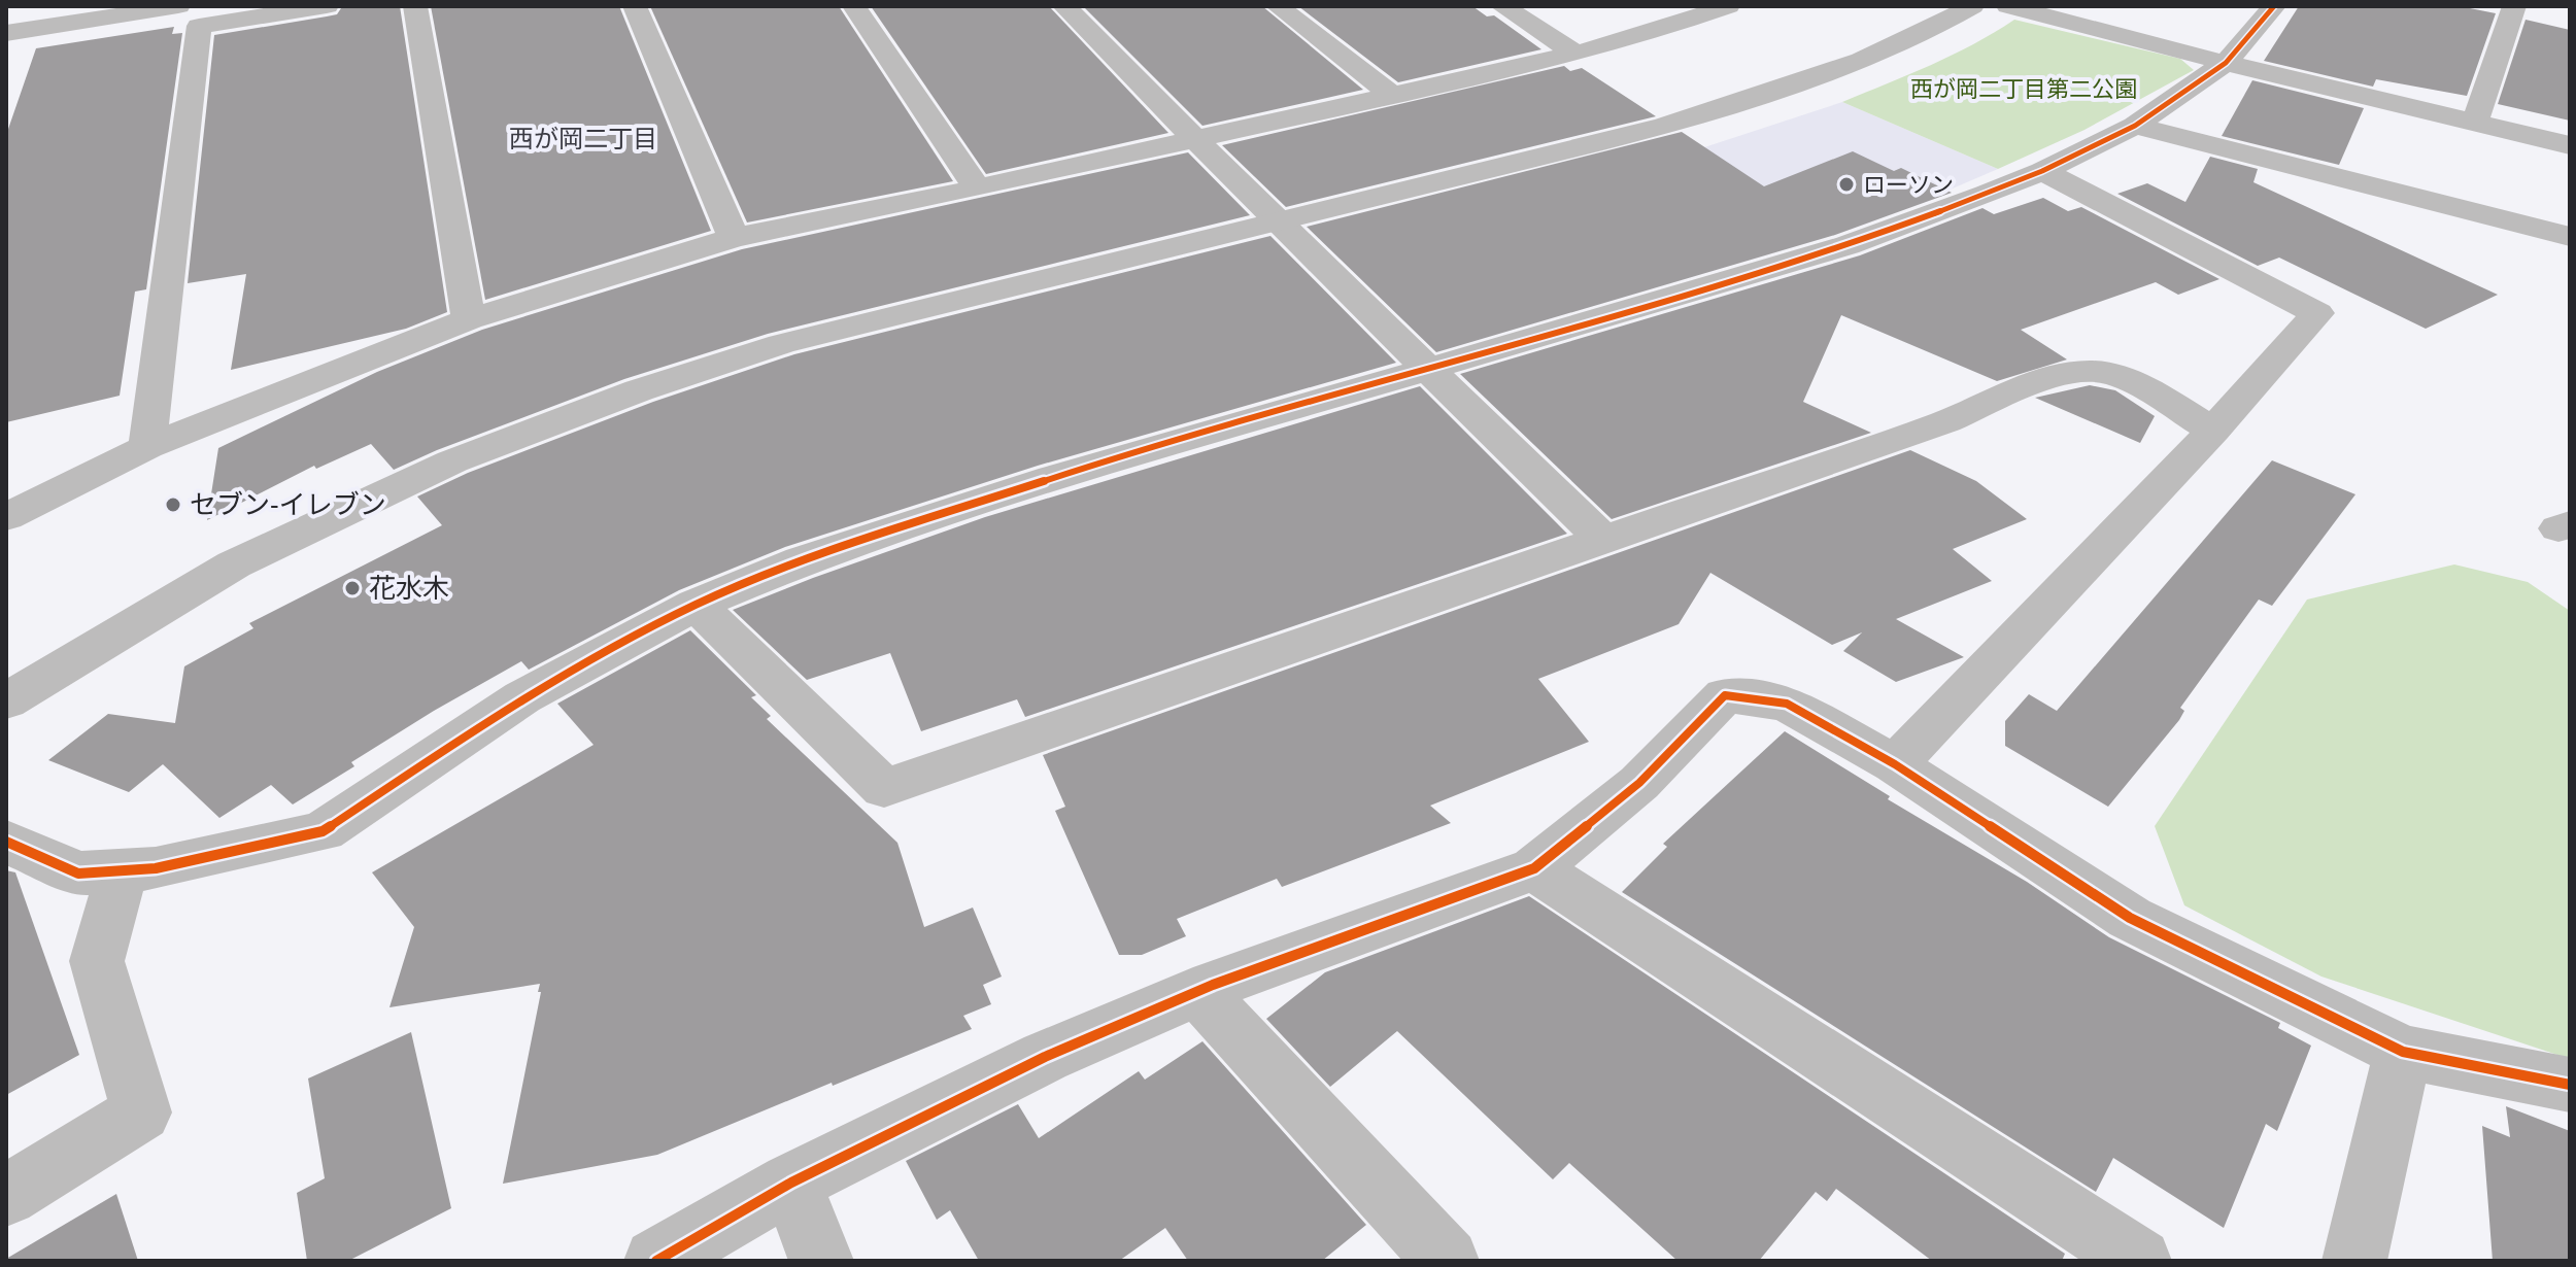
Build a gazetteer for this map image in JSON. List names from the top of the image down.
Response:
{
  "districts": ["西が岡二丁目"],
  "parks": ["西が岡二丁目第二公園"],
  "places": ["ローソン", "セブン-イレブン", "花水木"]
}
